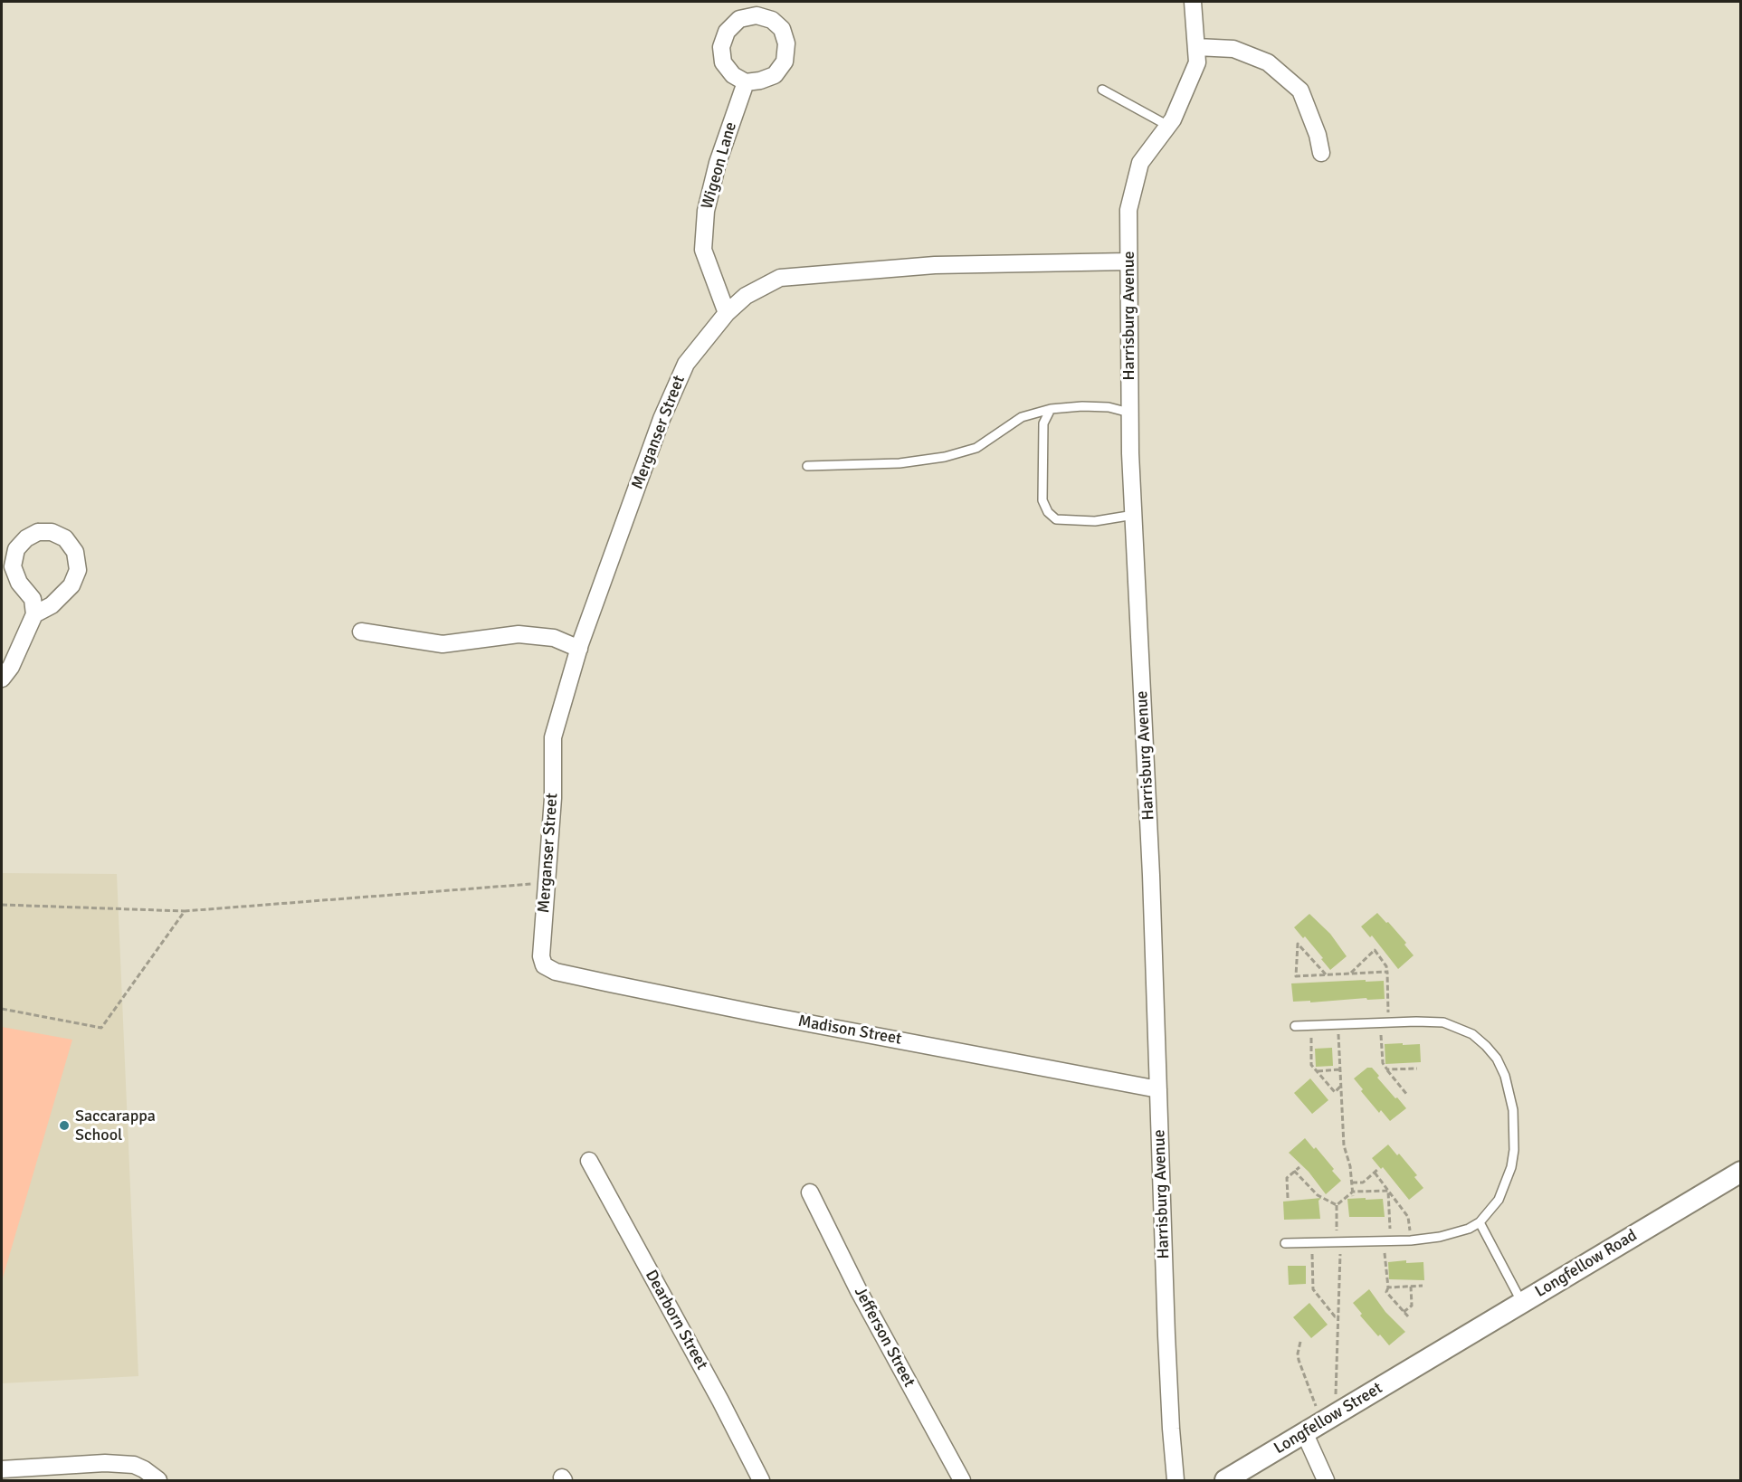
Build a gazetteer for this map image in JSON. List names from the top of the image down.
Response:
{
  "streets": {
    "street": [
      "Wigeon Lane",
      "Harrisburg Avenue",
      "Merganser Street",
      "Madison Street",
      "Longfellow Road",
      "Dearborn Street",
      "Jefferson Street",
      "Longfellow Street"
    ]
  },
  "crossings": [
    ["Wigeon Lane", "Merganser Street"],
    ["Harrisburg Avenue", "Merganser Street"],
    ["Harrisburg Avenue", "Madison Street"],
    ["Merganser Street", "Madison Street"],
    ["Longfellow Road", "Longfellow Street"]
  ],
  "places": ["Saccarappa School"]
}
